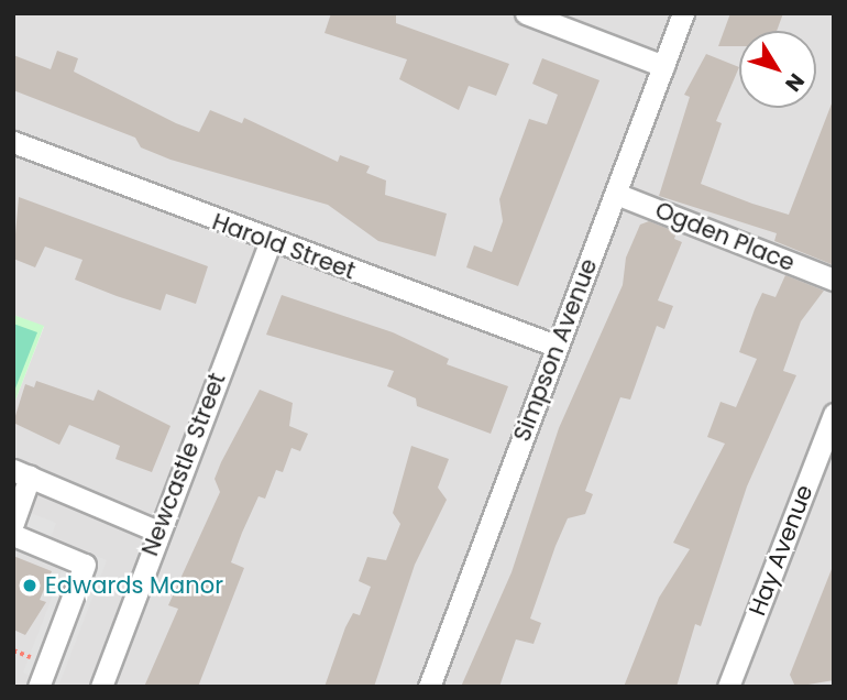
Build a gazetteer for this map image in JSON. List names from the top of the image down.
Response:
{
  "streets": {
    "street": [
      "Ogden Place",
      "Harold Street",
      "Simpson Avenue",
      "Newcastle Street",
      "Hay Avenue"
    ]
  },
  "crossings": [
    ["Ogden Place", "Simpson Avenue"],
    ["Harold Street", "Simpson Avenue"],
    ["Harold Street", "Newcastle Street"]
  ],
  "places": ["Edwards Manor"],
  "north": "bottom right"
}
